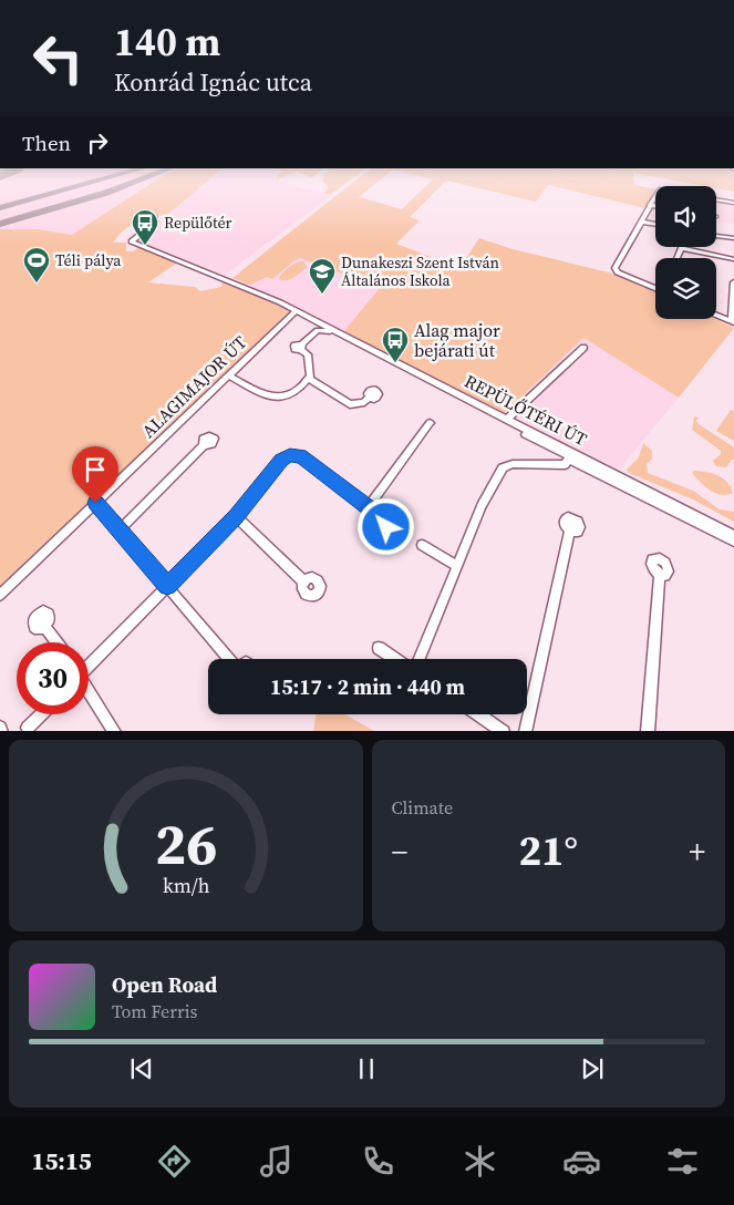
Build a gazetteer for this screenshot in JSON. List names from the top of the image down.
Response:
{
  "streets": {
    "street": ["ALAGIMAJOR ÚT", "REPÜLŐTÉRI ÚT"]
  },
  "places": {
    "bus stop": ["Repülőtér", "Alag major bejárati út"],
    "sports": ["Téli pálya"],
    "school or university": ["Dunakeszi Szent István Általános Iskola"]
  },
  "page": {
    "turn": ["140 m", "Konrád Ignác utca"],
    "then": "Then",
    "limit": "30",
    "trip": "15:17 · 2 min · 440 m",
    "tile": "Climate",
    "heat": ["−", "21°", "+"],
    "song": ["Open Road", "Tom Ferris"],
    "tabs": "15:15",
    "gauge": ["26", "km/h"]
  }
}
